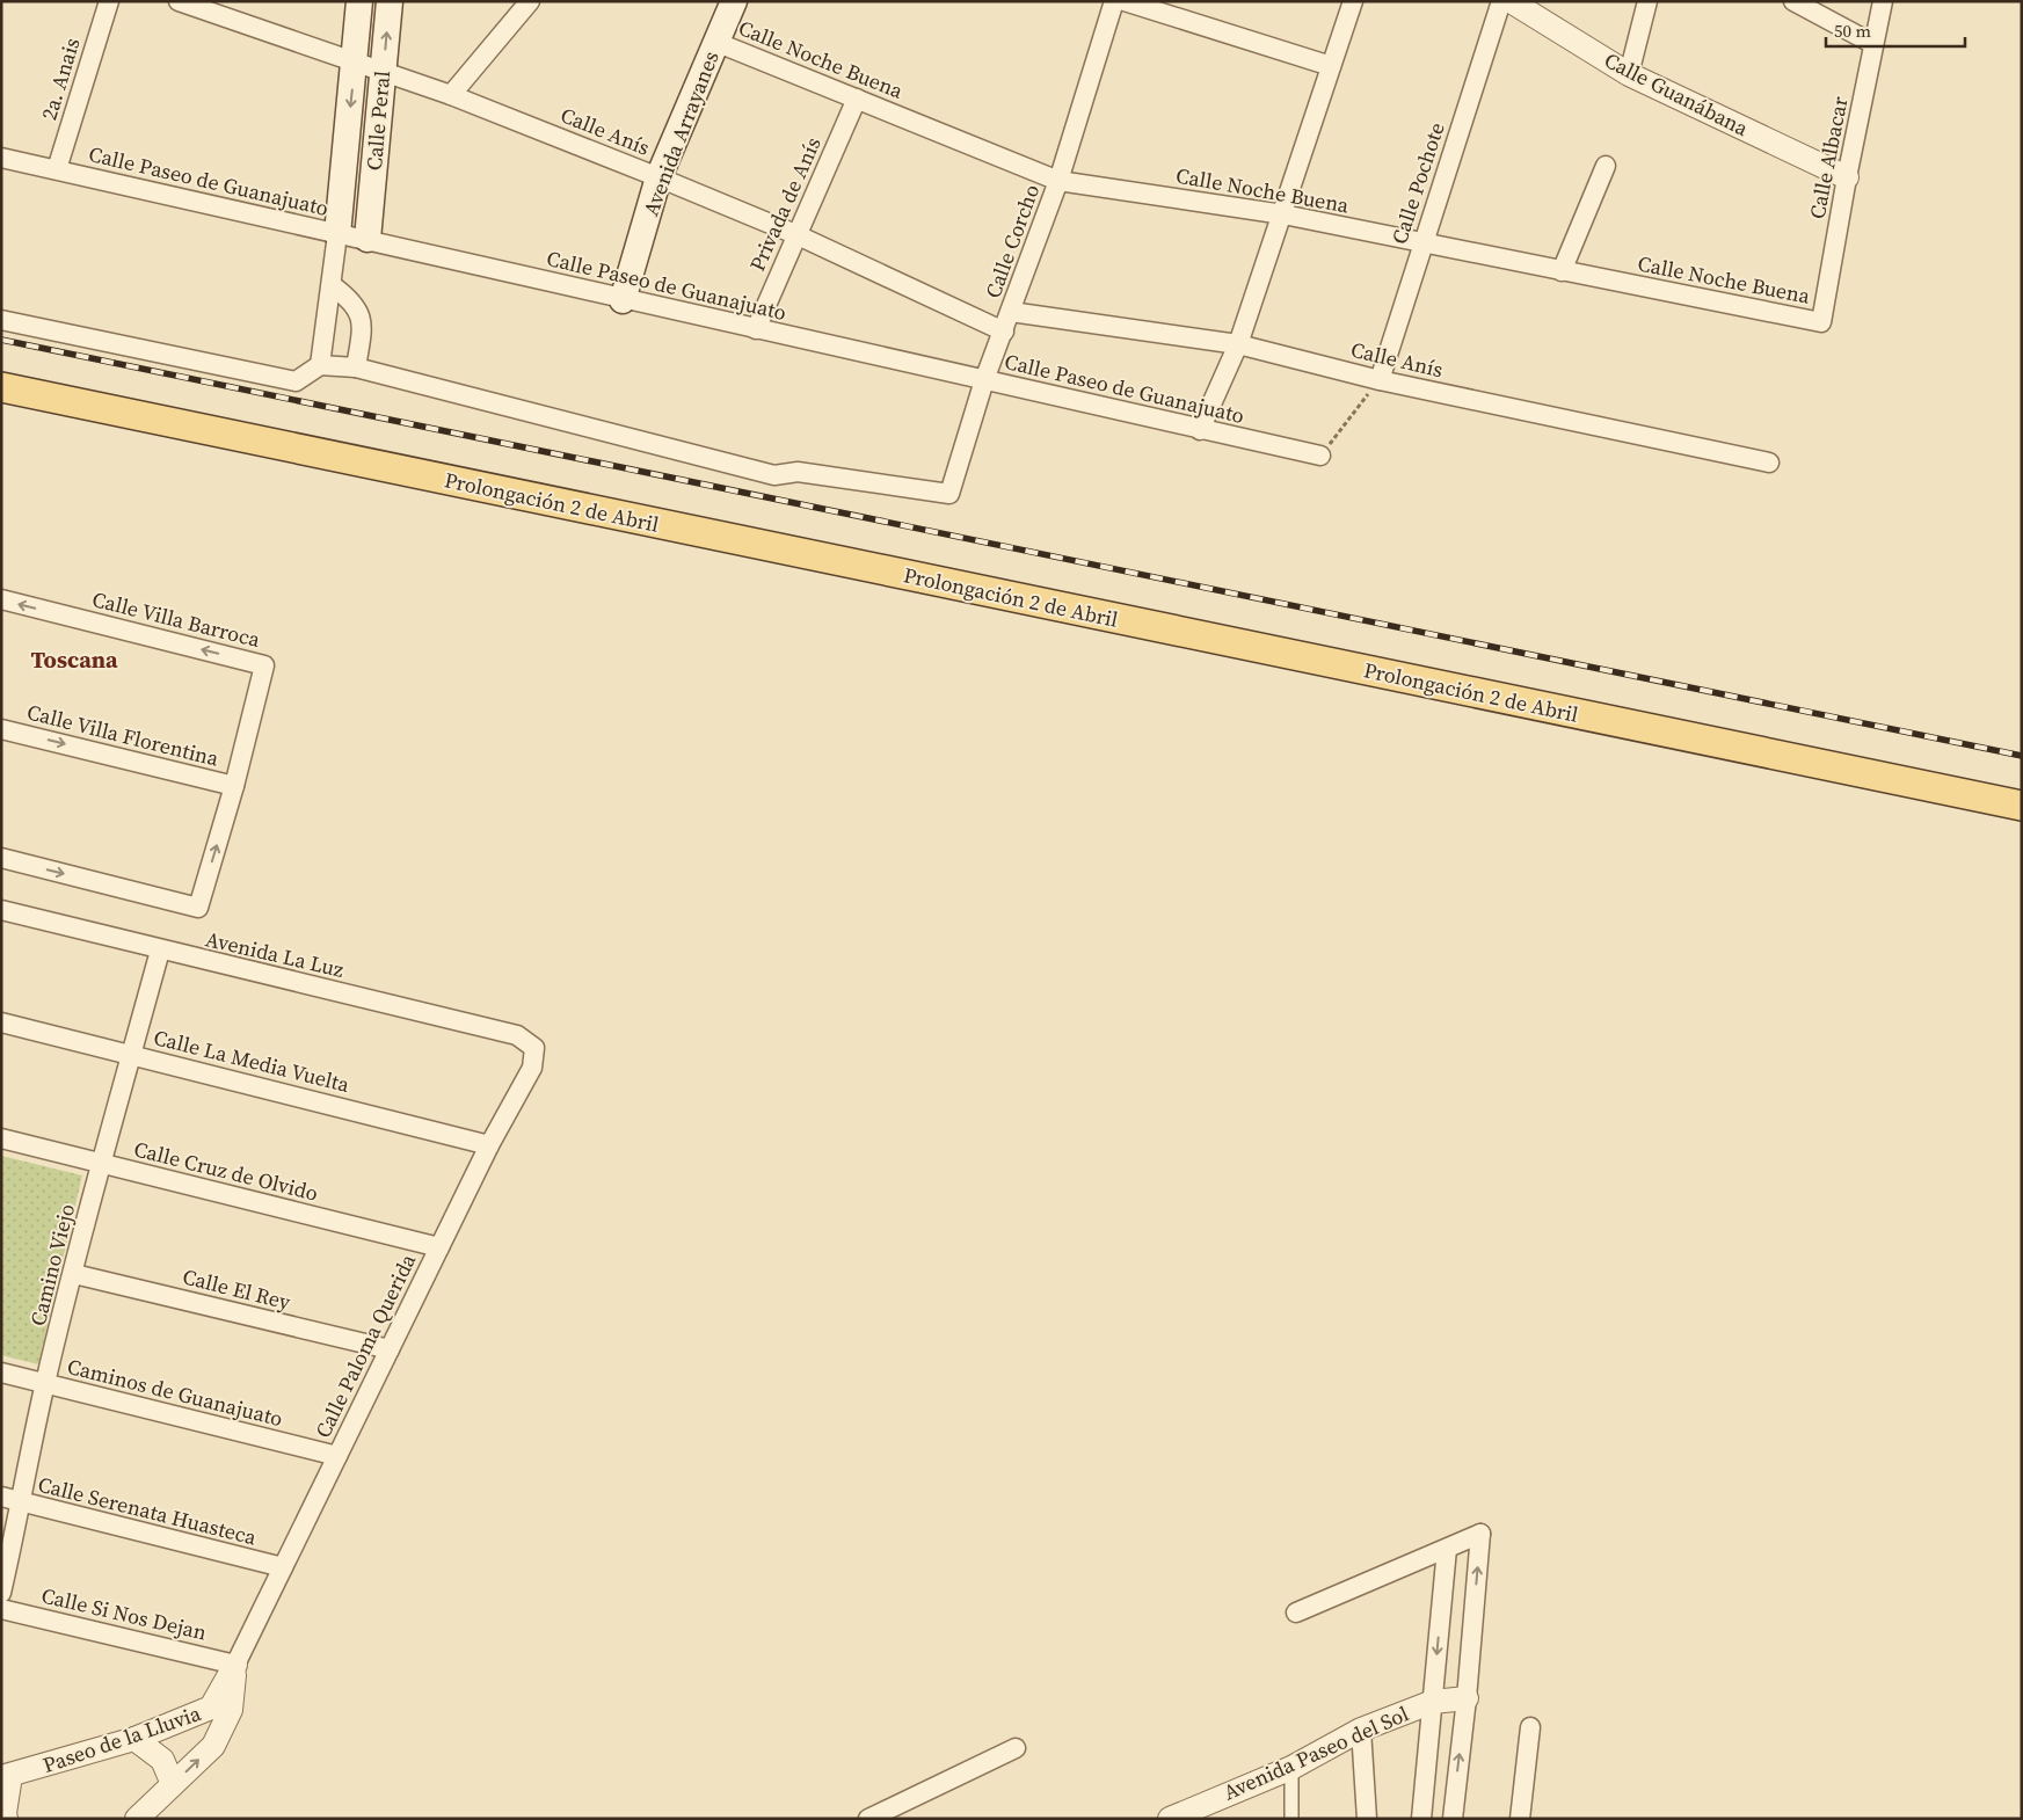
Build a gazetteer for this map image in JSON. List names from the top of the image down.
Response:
{
  "streets": {
    "main road": ["Calle Peral", "Avenida Arrayanes", "Prolongación 2 de Abril"],
    "street": [
      "Calle Noche Buena",
      "2a. Anais",
      "Calle Guanábana",
      "Calle Anís",
      "Calle Albacar",
      "Calle Paseo de Guanajuato",
      "Calle Pochote",
      "Privada de Anís",
      "Calle Corcho",
      "Calle Villa Barroca",
      "Calle Villa Florentina",
      "Avenida La Luz",
      "Calle La Media Vuelta",
      "Calle Cruz de Olvido",
      "Camino Viejo",
      "Calle El Rey",
      "Calle Paloma Querida",
      "Caminos de Guanajuato",
      "Calle Serenata Huasteca",
      "Calle Si Nos Dejan",
      "Paseo de la Lluvia",
      "Avenida Paseo del Sol"
    ]
  },
  "crossings": [
    ["Calle Noche Buena", "Avenida Arrayanes"],
    ["Calle Noche Buena", "Calle Albacar"],
    ["Calle Noche Buena", "Calle Pochote"],
    ["Calle Noche Buena", "Privada de Anís"],
    ["Calle Noche Buena", "Calle Corcho"],
    ["2a. Anais", "Calle Paseo de Guanajuato"],
    ["Calle Guanábana", "Calle Albacar"],
    ["Calle Peral", "Calle Anís"],
    ["Calle Peral", "Calle Paseo de Guanajuato"],
    ["Calle Anís", "Avenida Arrayanes"],
    ["Calle Anís", "Calle Pochote"],
    ["Calle Anís", "Privada de Anís"],
    ["Calle Anís", "Calle Corcho"],
    ["Avenida Arrayanes", "Calle Paseo de Guanajuato"],
    ["Calle Paseo de Guanajuato", "Privada de Anís"],
    ["Calle Paseo de Guanajuato", "Calle Corcho"],
    ["Calle Villa Barroca", "Calle Villa Florentina"],
    ["Calle Villa Barroca", "Avenida La Luz"],
    ["Avenida La Luz", "Camino Viejo"],
    ["Avenida La Luz", "Calle Paloma Querida"],
    ["Calle La Media Vuelta", "Camino Viejo"],
    ["Calle La Media Vuelta", "Calle Paloma Querida"],
    ["Calle Cruz de Olvido", "Camino Viejo"],
    ["Calle Cruz de Olvido", "Calle Paloma Querida"],
    ["Camino Viejo", "Calle El Rey"],
    ["Camino Viejo", "Caminos de Guanajuato"],
    ["Camino Viejo", "Calle Serenata Huasteca"],
    ["Calle El Rey", "Calle Paloma Querida"],
    ["Calle Paloma Querida", "Caminos de Guanajuato"],
    ["Calle Paloma Querida", "Calle Serenata Huasteca"],
    ["Calle Paloma Querida", "Calle Si Nos Dejan"],
    ["Calle Paloma Querida", "Paseo de la Lluvia"],
    ["Calle Si Nos Dejan", "Paseo de la Lluvia"]
  ],
  "one_way": ["Calle Villa Florentina"],
  "districts": ["Toscana"],
  "scale_bar": "50 m"
}
